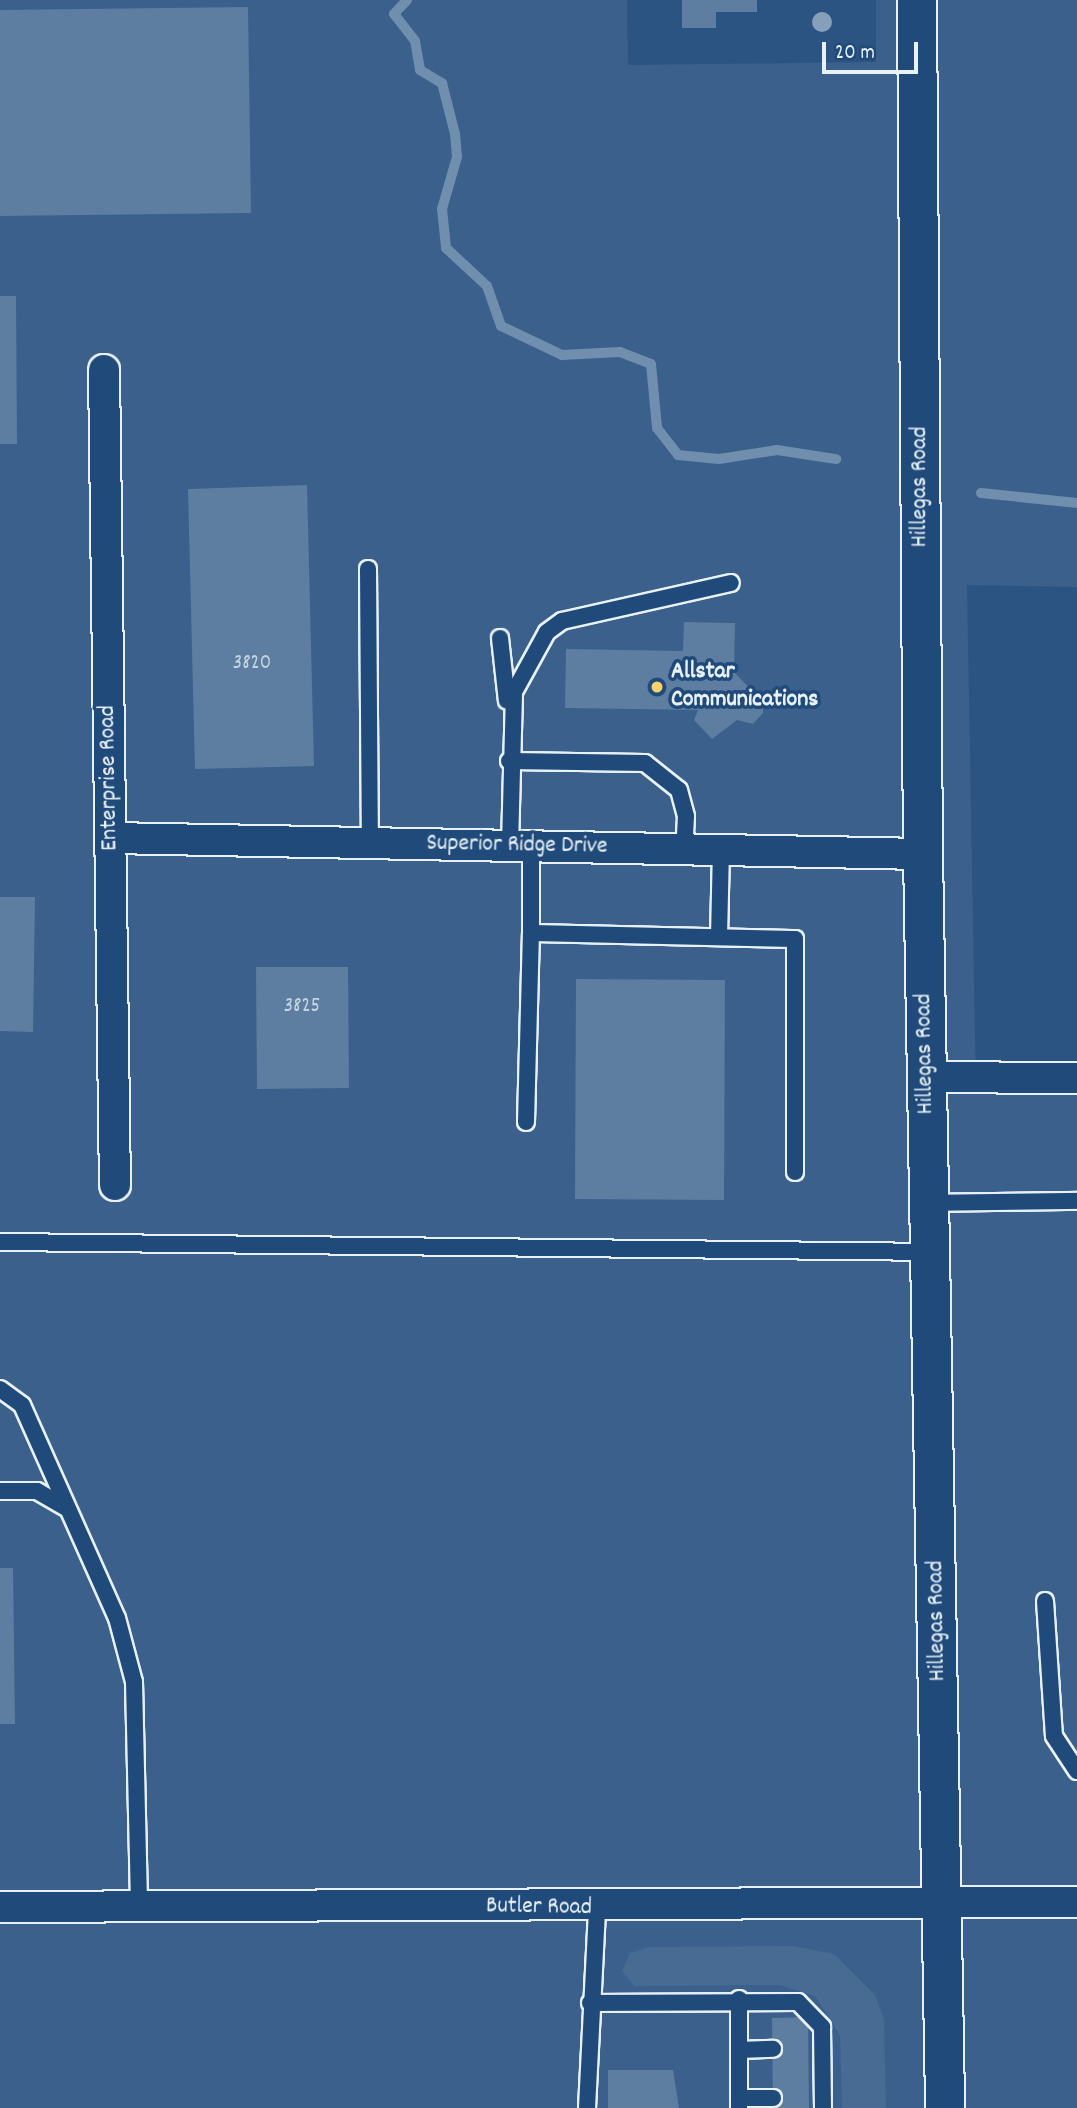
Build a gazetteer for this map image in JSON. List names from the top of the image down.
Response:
{
  "streets": {
    "main road": ["Hillegas Road"],
    "street": ["Enterprise Road", "Superior Ridge Drive", "Butler Road"]
  },
  "crossings": [
    ["Hillegas Road", "Superior Ridge Drive"],
    ["Hillegas Road", "Butler Road"],
    ["Enterprise Road", "Superior Ridge Drive"]
  ],
  "places": ["Allstar Communications"],
  "house_numbers": ["3820", "3825"],
  "scale_bar": "20 m"
}
